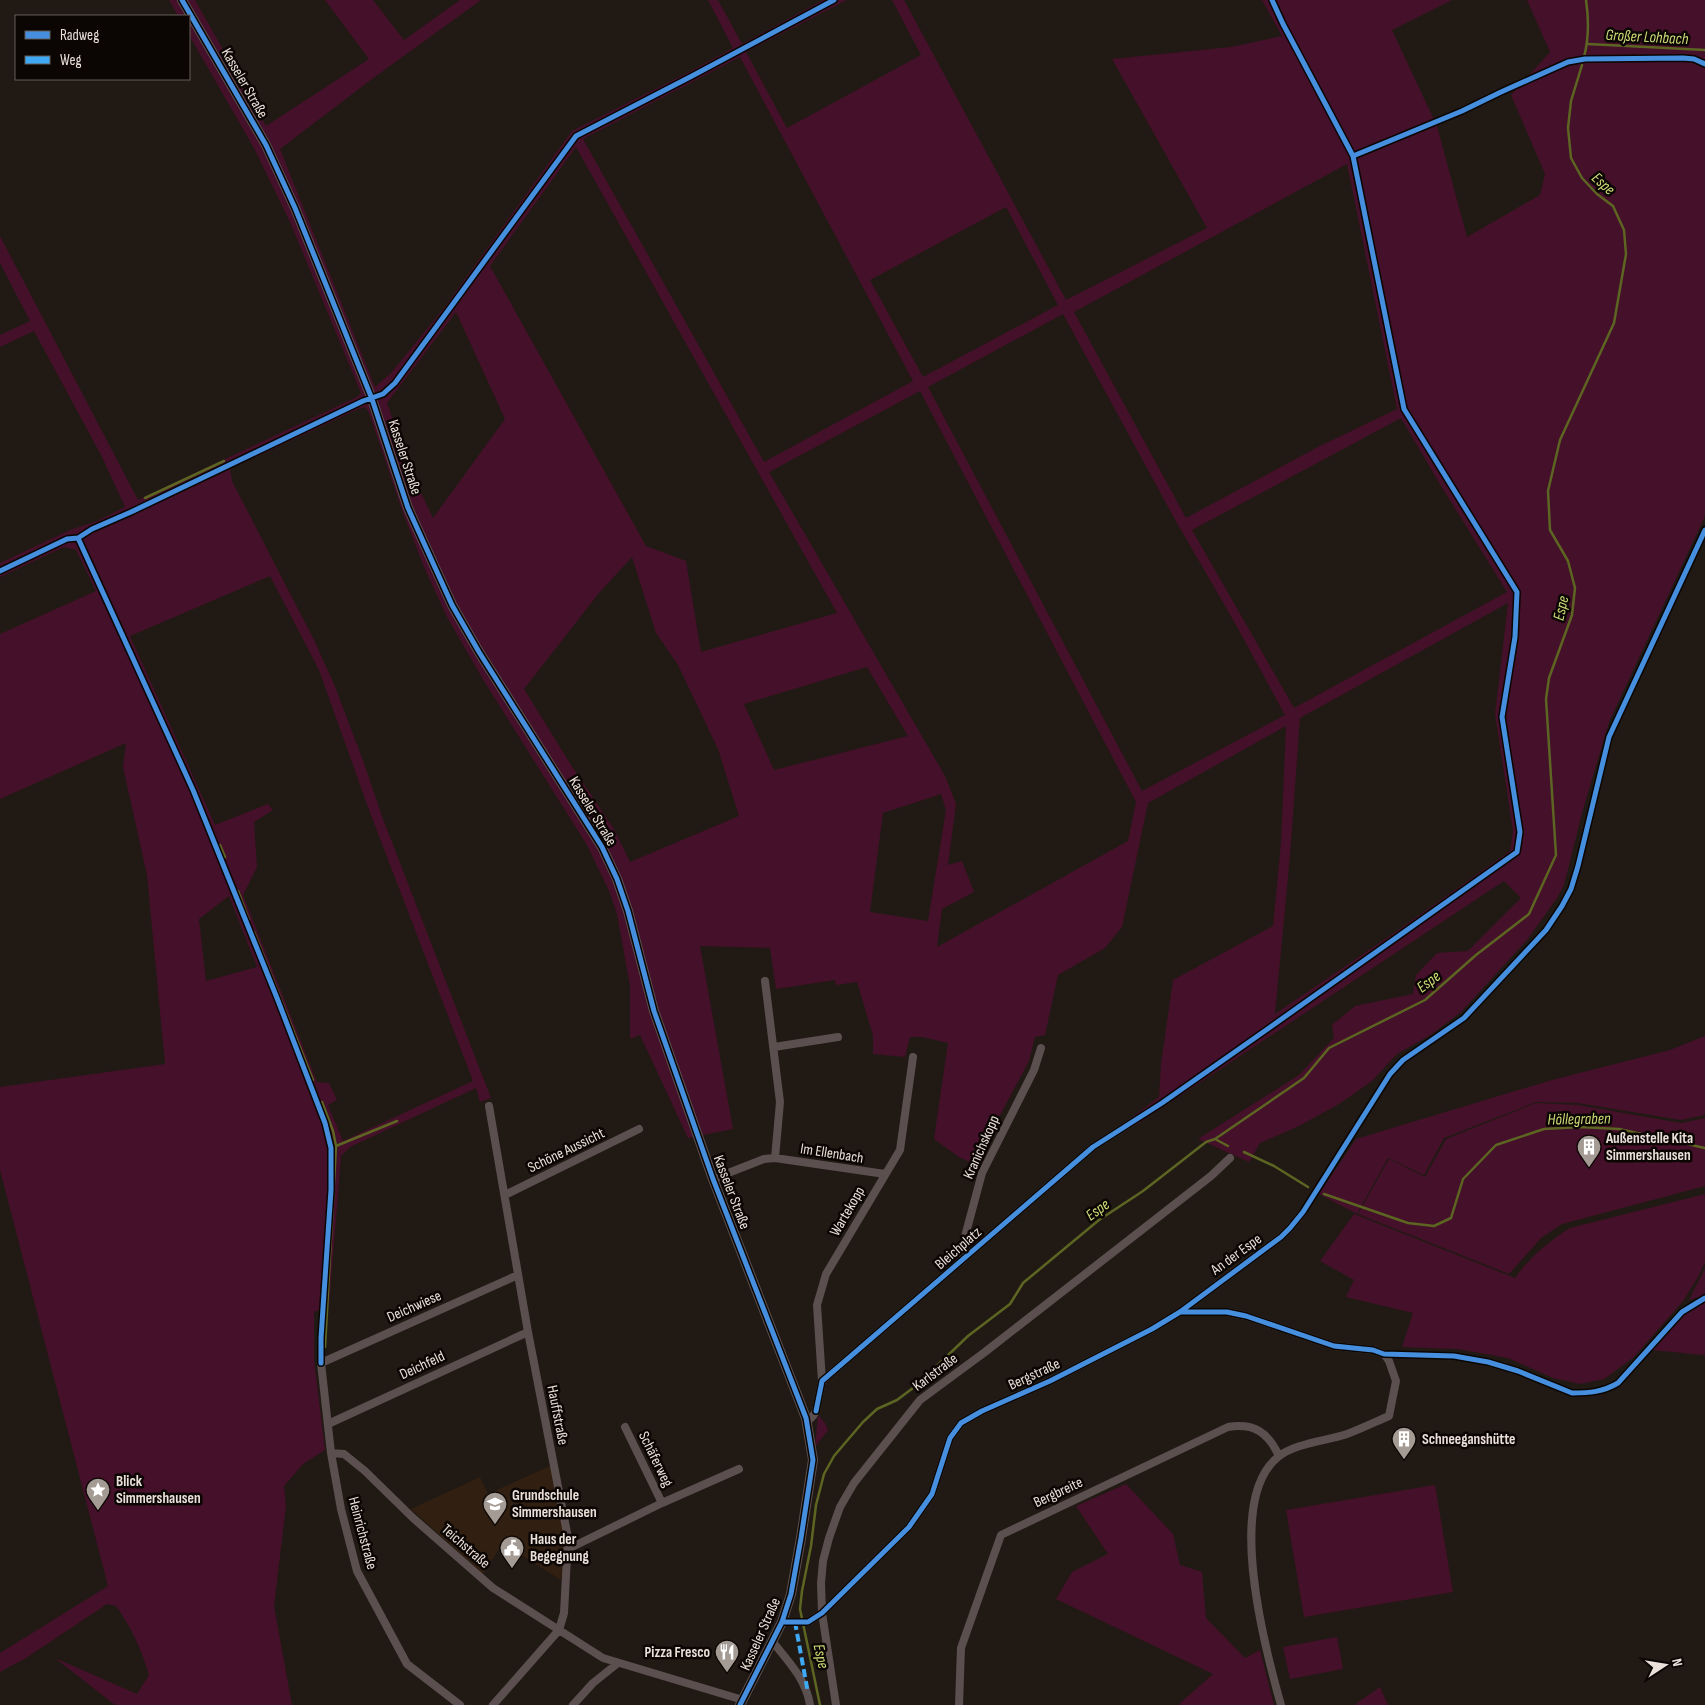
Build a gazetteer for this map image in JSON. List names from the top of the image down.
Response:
{
  "streets": {
    "street": [
      "Kasseler Straße",
      "Kranichskopp",
      "Schöne Aussicht",
      "Im Ellenbach",
      "Wartekopp",
      "Bleichplatz",
      "An der Espe",
      "Deichwiese",
      "Deichfeld",
      "Karlstraße",
      "Bergstraße",
      "Hauffstraße",
      "Schäferweg",
      "Bergbreite",
      "Heinrichstraße",
      "Teichstraße"
    ]
  },
  "crossings": [
    ["Kasseler Straße", "Im Ellenbach"],
    ["Kasseler Straße", "Bergstraße"],
    ["Kasseler Straße", "Teichstraße"],
    ["Kranichskopp", "Bleichplatz"],
    ["Schöne Aussicht", "Hauffstraße"],
    ["Im Ellenbach", "Wartekopp"],
    ["Wartekopp", "Bleichplatz"],
    ["An der Espe", "Bergstraße"],
    ["Deichwiese", "Hauffstraße"],
    ["Deichwiese", "Heinrichstraße"],
    ["Deichfeld", "Hauffstraße"],
    ["Deichfeld", "Heinrichstraße"],
    ["Karlstraße", "Bergstraße"],
    ["Hauffstraße", "Schäferweg"],
    ["Hauffstraße", "Teichstraße"],
    ["Heinrichstraße", "Teichstraße"]
  ],
  "water": ["Großer Lohbach", "Espe", "Höllegraben"],
  "places": {
    "building": ["Außenstelle Kita Simmershausen", "Schneeganshütte"],
    "place": ["Blick Simmershausen"],
    "school or university": ["Grundschule Simmershausen"],
    "public building": ["Haus der Begegnung"],
    "restaurant": ["Pizza Fresco"]
  },
  "legend": ["Radweg", "Weg"],
  "north": "right"
}
